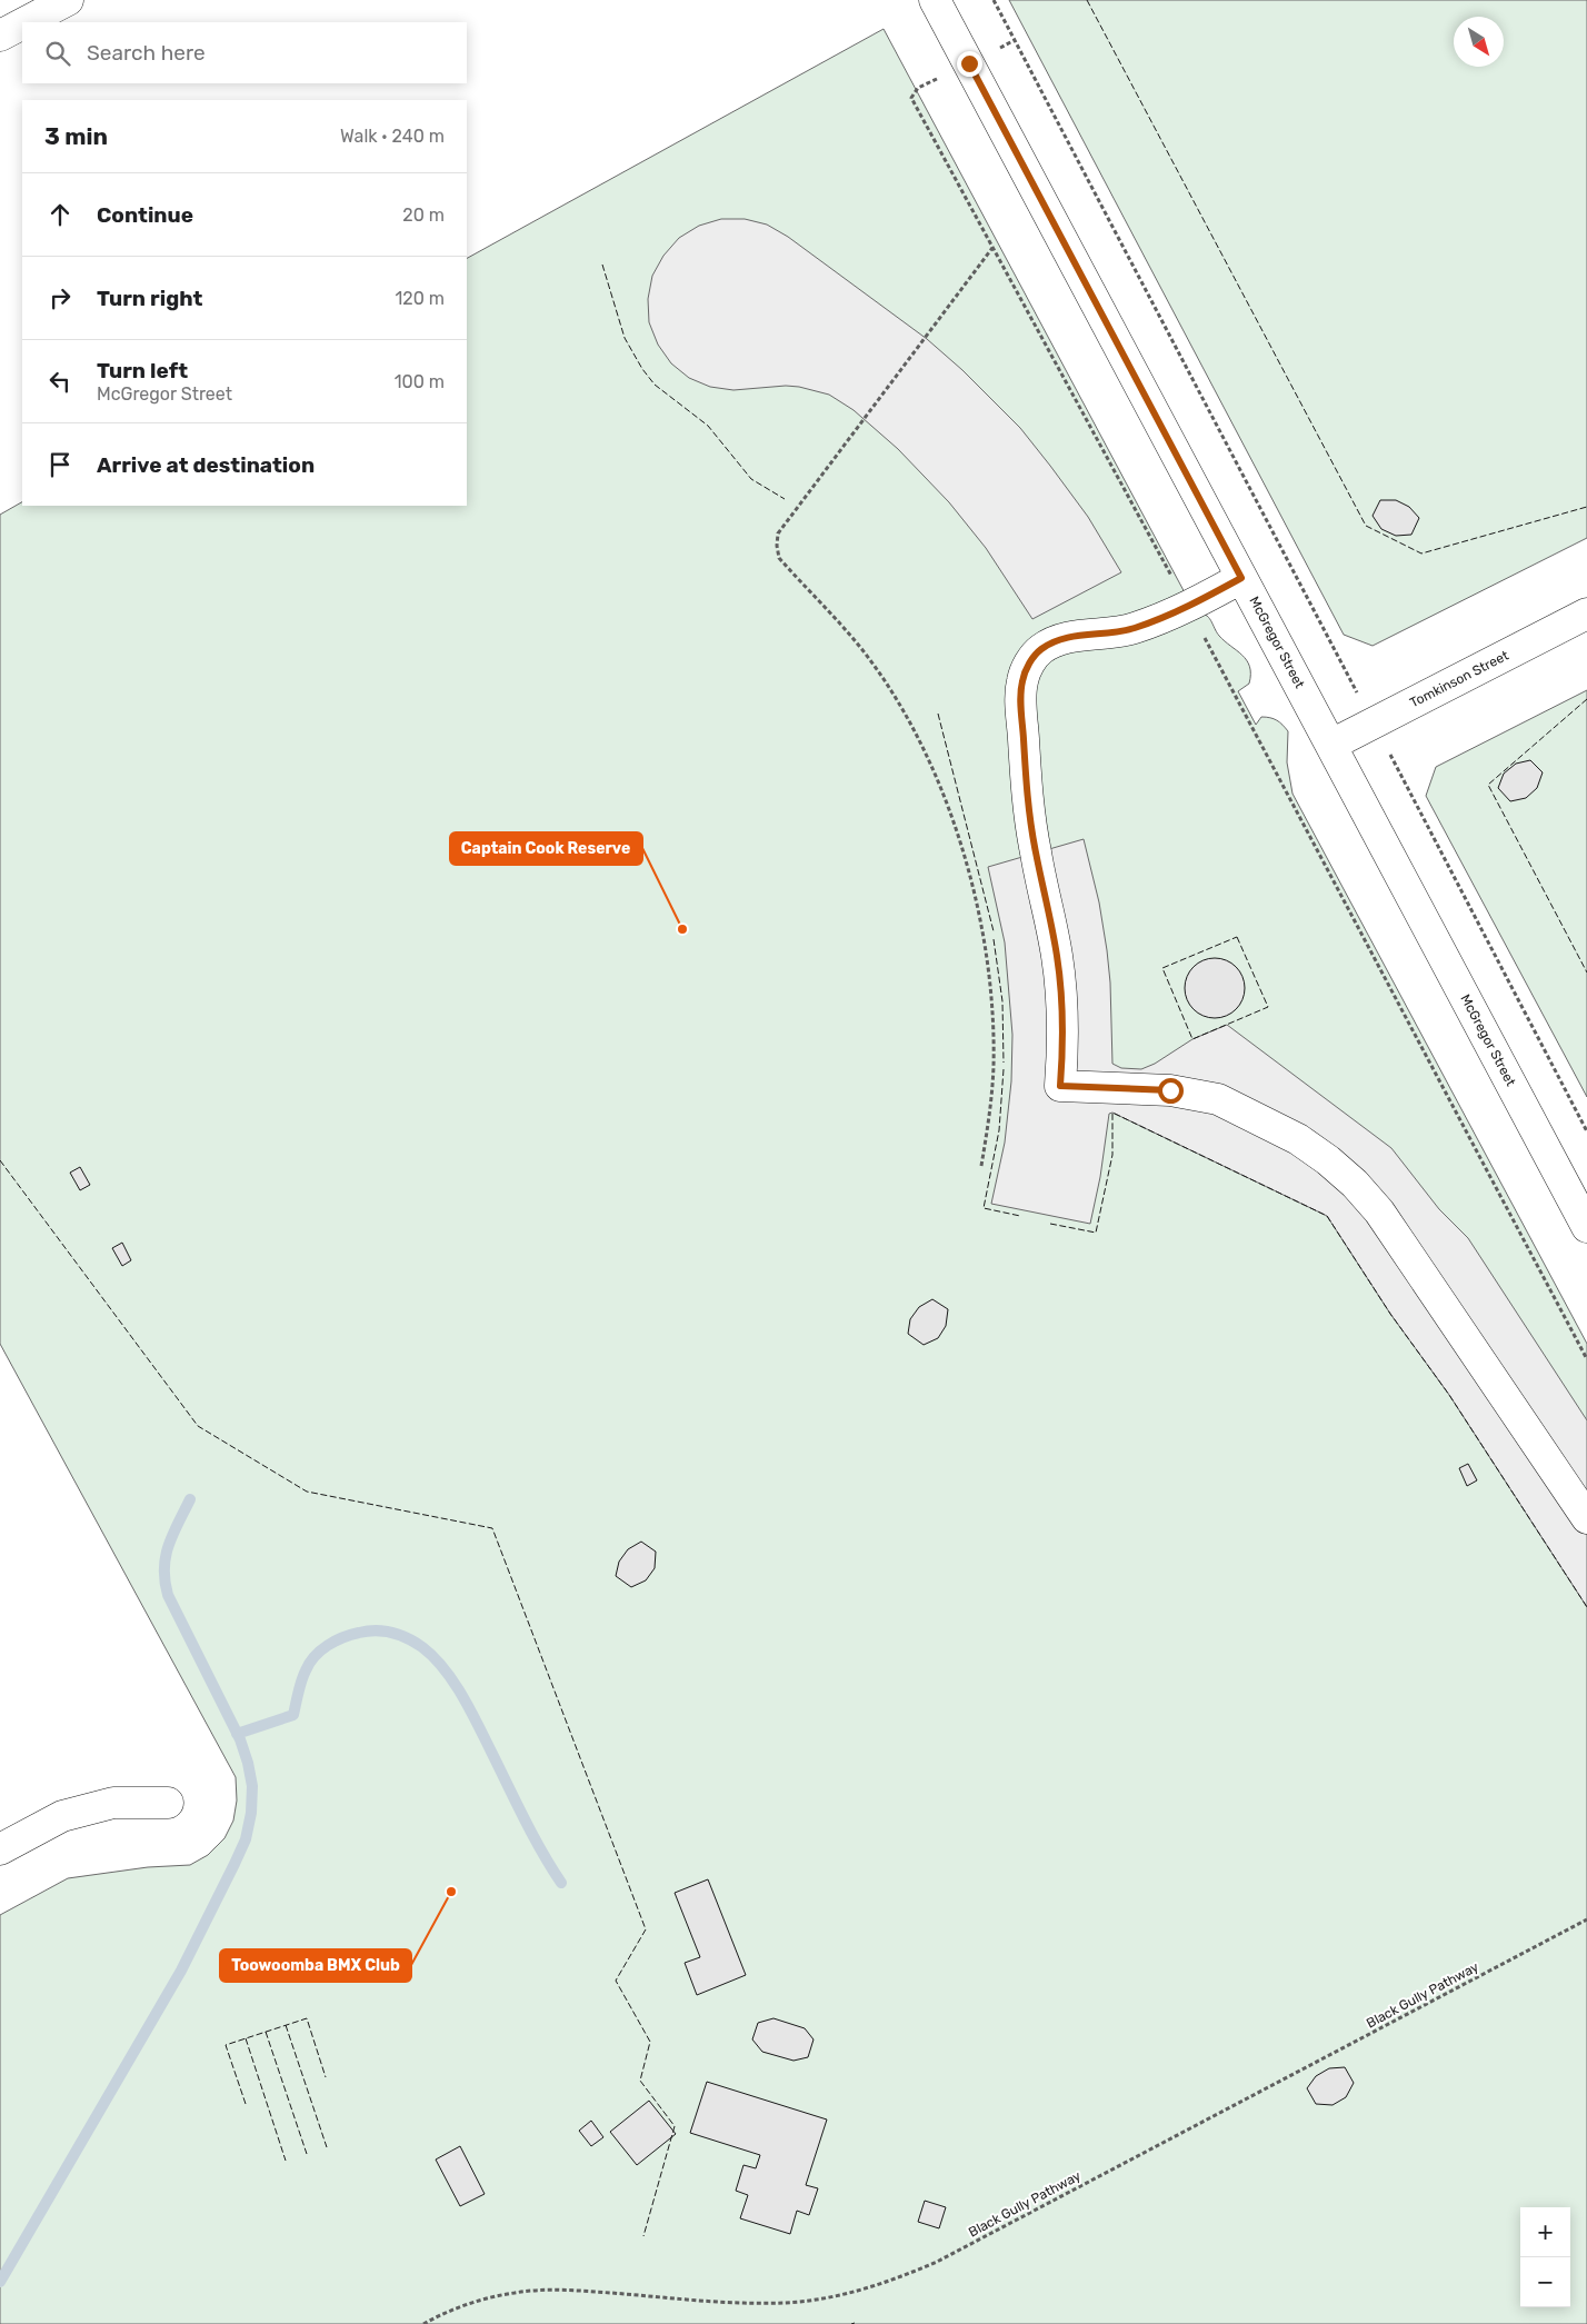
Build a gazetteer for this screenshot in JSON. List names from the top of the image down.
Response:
{
  "streets": {
    "street": ["McGregor Street", "Tomkinson Street"],
    "path": ["Black Gully Pathway"]
  },
  "crossings": [
    ["McGregor Street", "Tomkinson Street"]
  ],
  "places": ["Captain Cook Reserve", "Toowoomba BMX Club"],
  "north": "bottom right",
  "page": {
    "search": "Search here",
    "heading": ["3 min", "Walk · 240 m"],
    "list": [
      ["Continue", "20 m"],
      ["Turn right", "120 m"],
      ["Turn left", "McGregor Street", "100 m"],
      "Arrive at destination"
    ],
    "map_buttons": ["+", "−"]
  }
}
